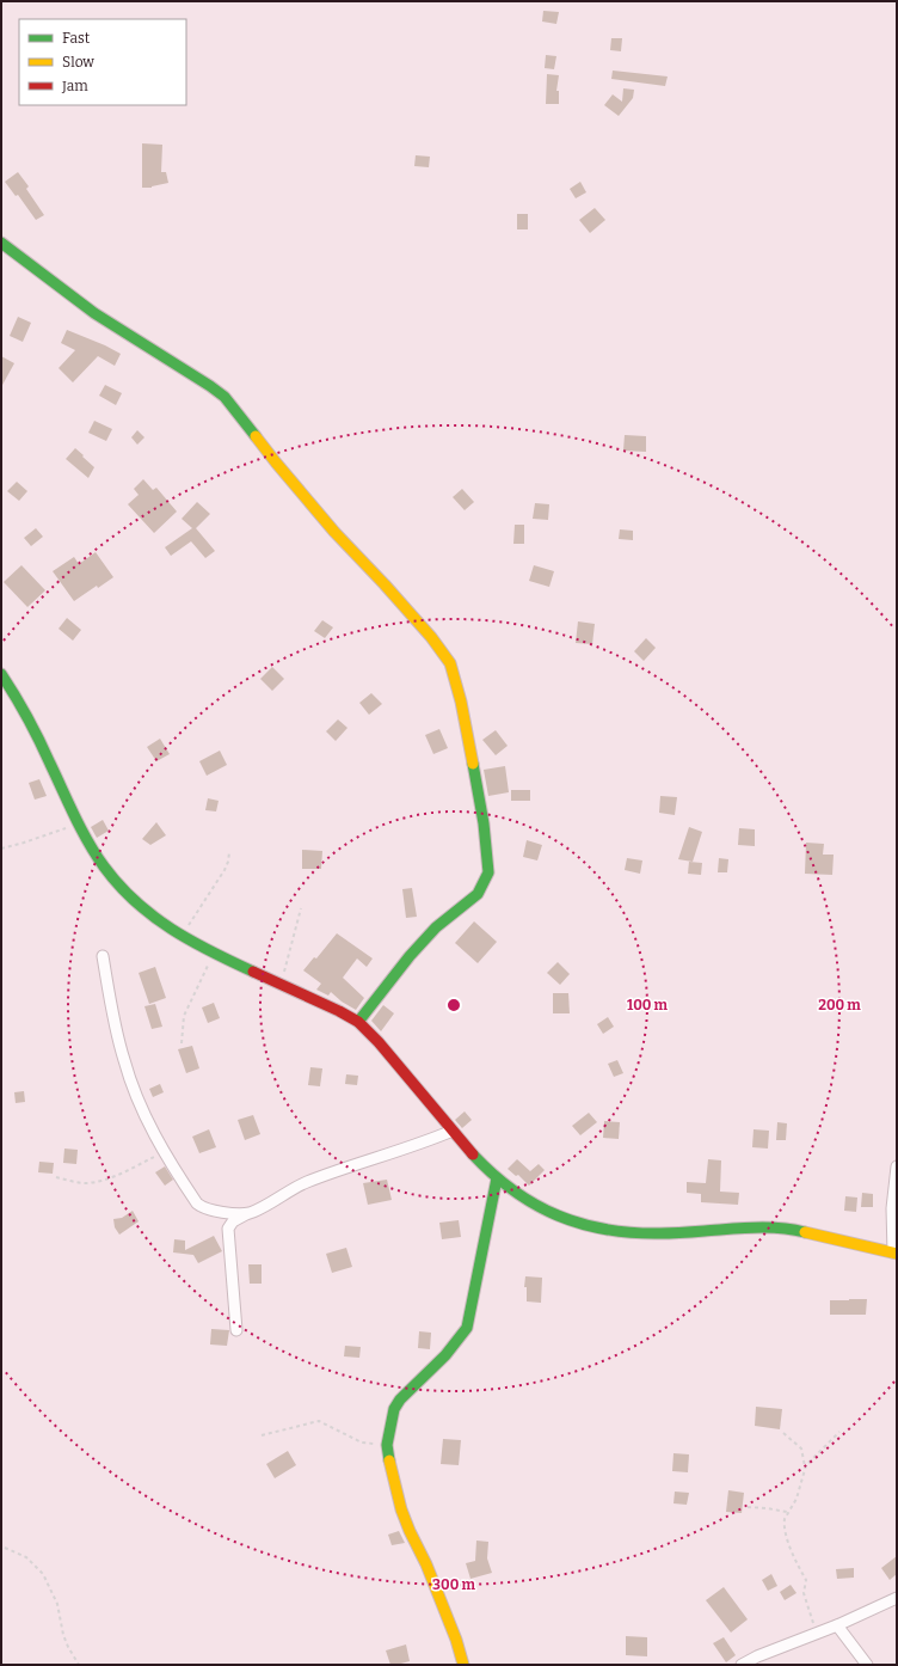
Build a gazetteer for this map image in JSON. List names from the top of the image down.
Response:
{
  "legend": ["Fast", "Slow", "Jam"],
  "rings": ["100 m", "200 m", "300 m"]
}
